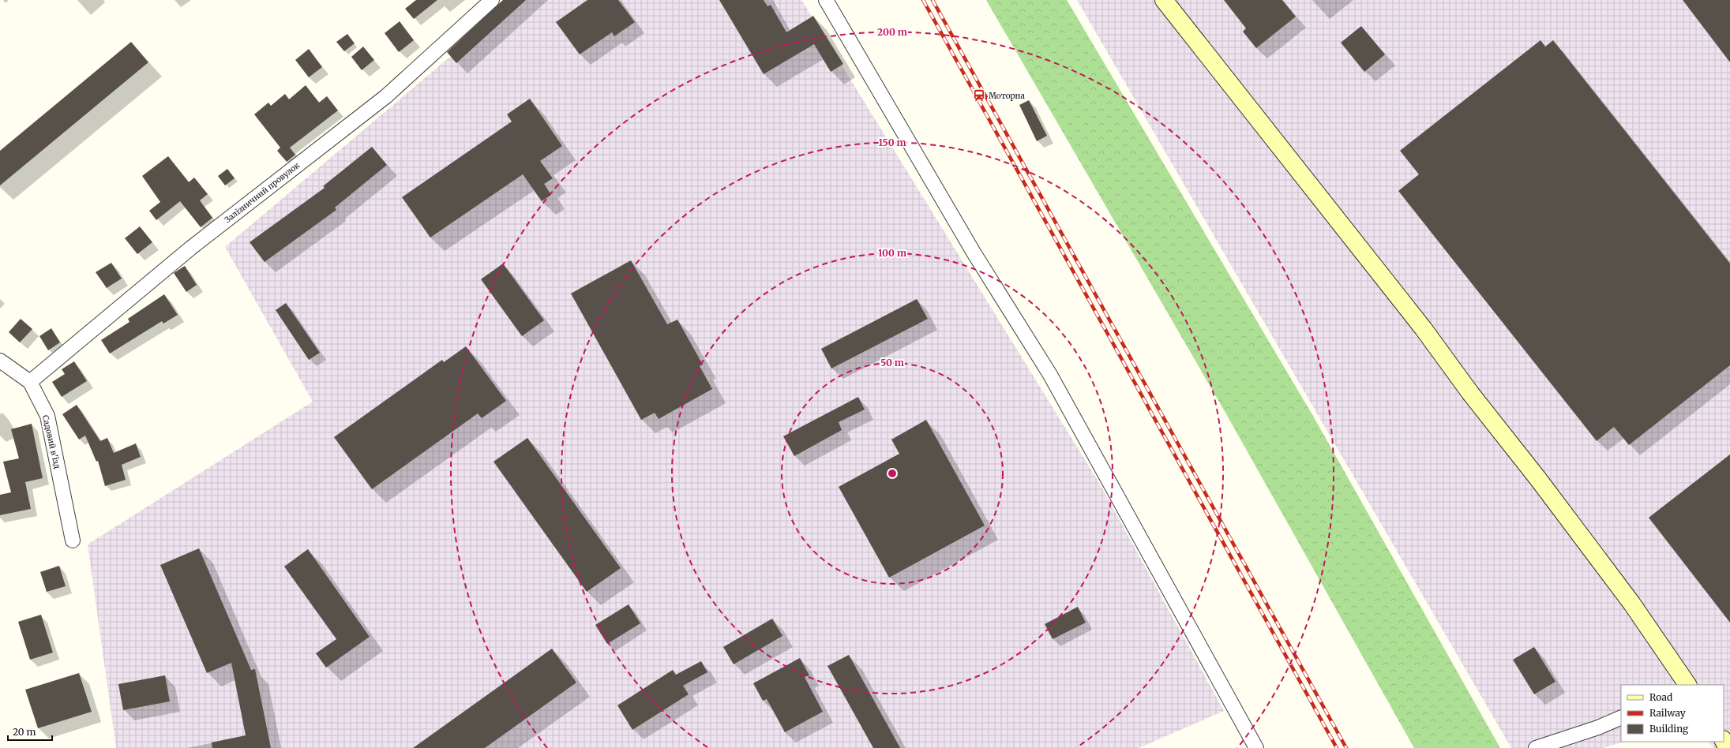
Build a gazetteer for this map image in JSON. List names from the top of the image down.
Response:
{
  "streets": {
    "street": ["Залізничний провулок", "Садовий в’їзд"]
  },
  "crossings": [
    ["Залізничний провулок", "Садовий в’їзд"]
  ],
  "places": {
    "station": ["Моторна"]
  },
  "legend": ["Road", "Railway", "Building"],
  "scale_bar": "20 m",
  "rings": [
    "200 m",
    "150 m",
    "100 m",
    "50 m"
  ]
}
